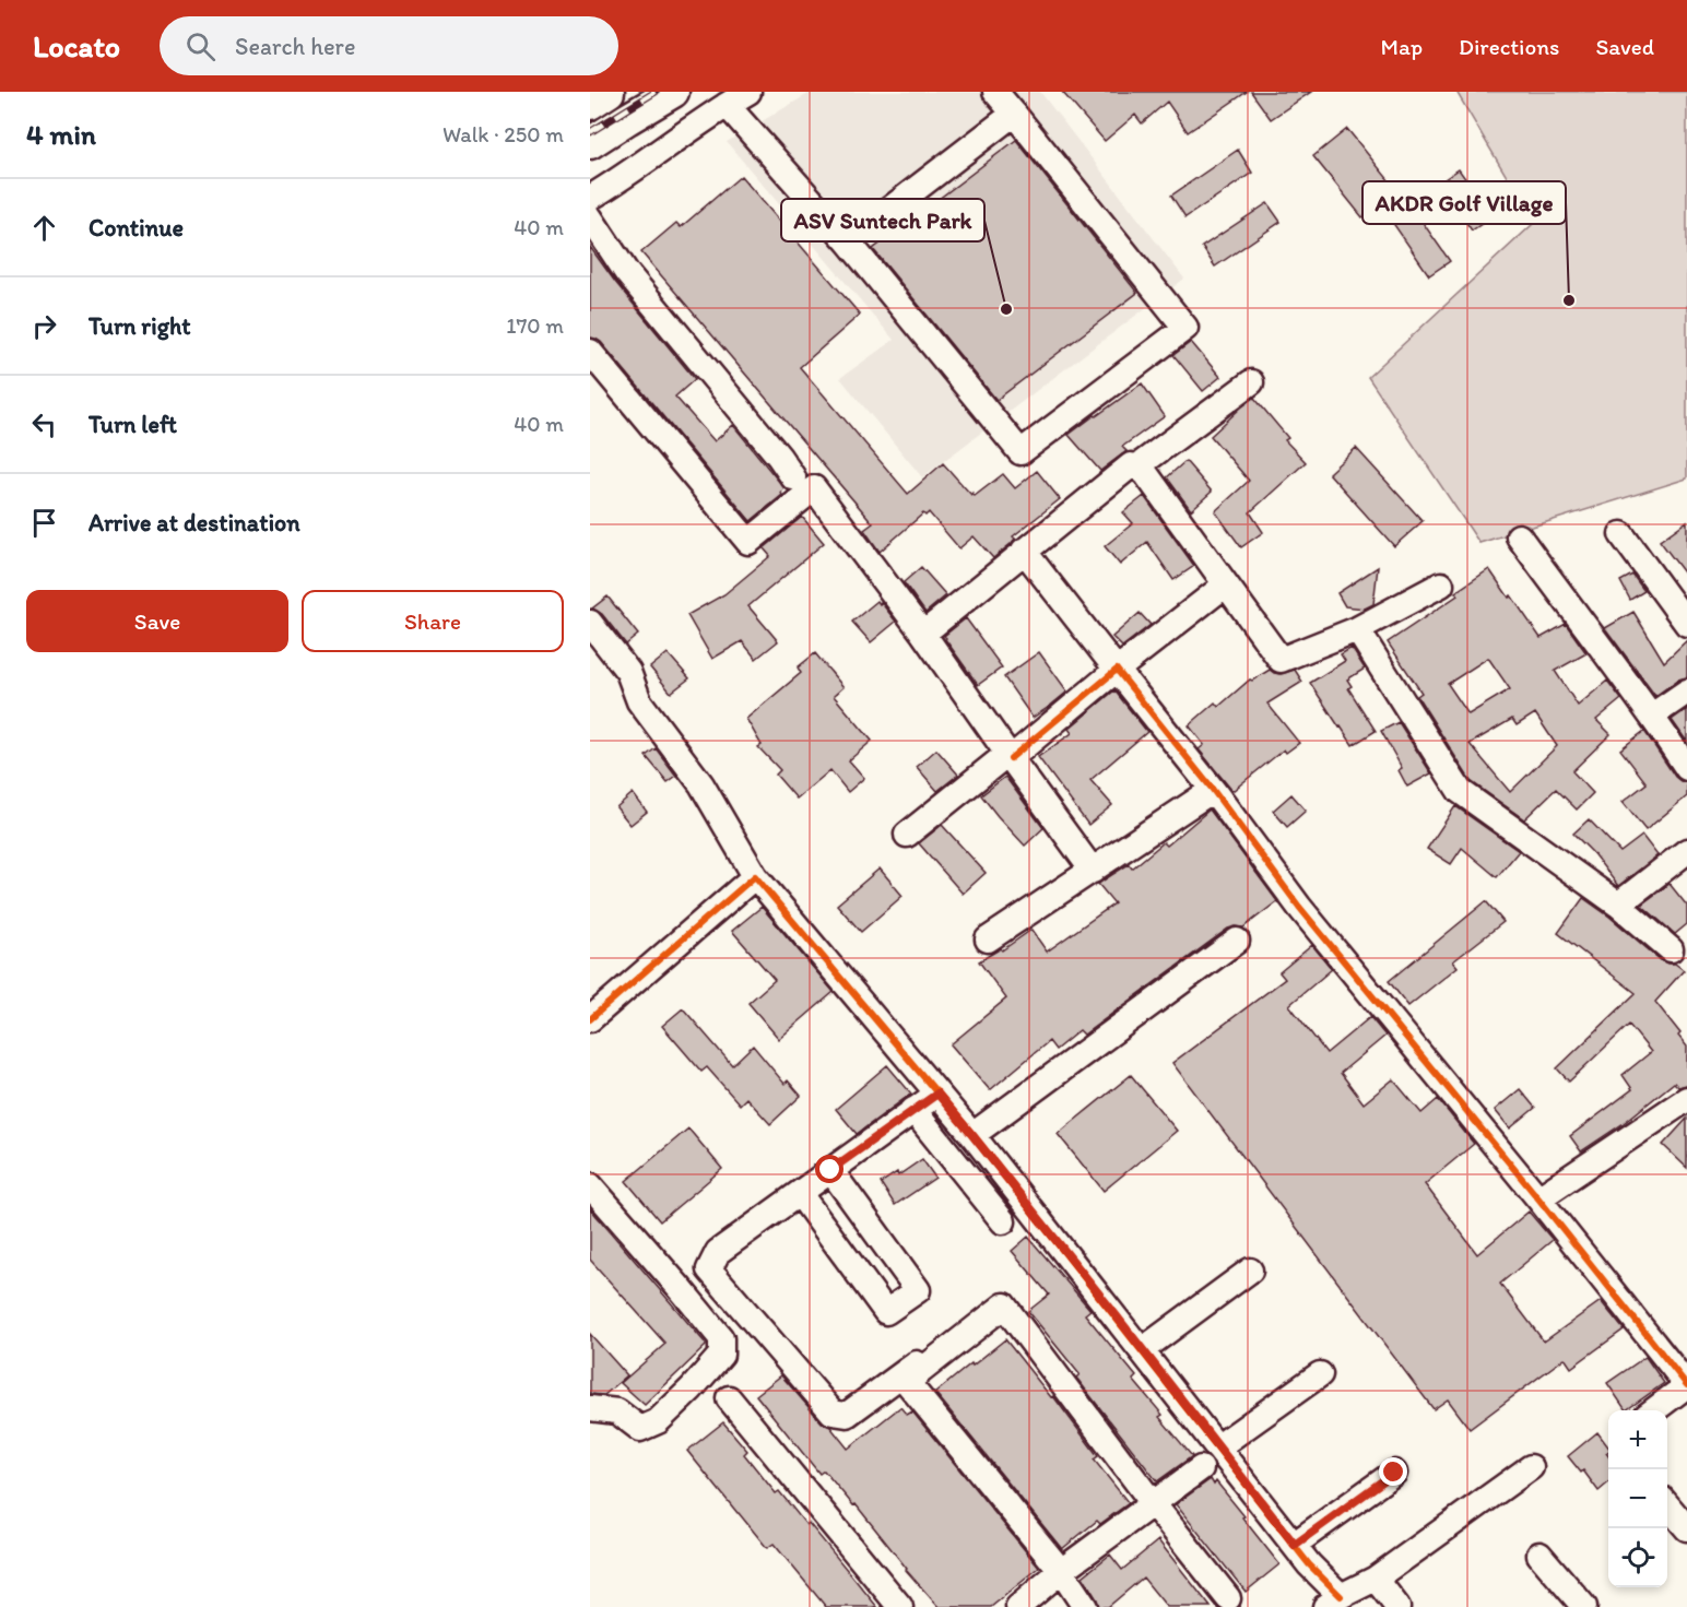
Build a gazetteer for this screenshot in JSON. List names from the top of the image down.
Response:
{
  "places": ["AKDR Golf Village", "ASV Suntech Park"],
  "page": {
    "header": "Locato",
    "search": "Search here",
    "nav": ["Map", "Directions", "Saved"],
    "heading": ["4 min", "Walk · 250 m"],
    "list": [
      ["Continue", "40 m"],
      ["Turn right", "170 m"],
      ["Turn left", "40 m"],
      "Arrive at destination"
    ],
    "buttons": ["Save", "Share"],
    "map_buttons": ["+", "−"]
  }
}
